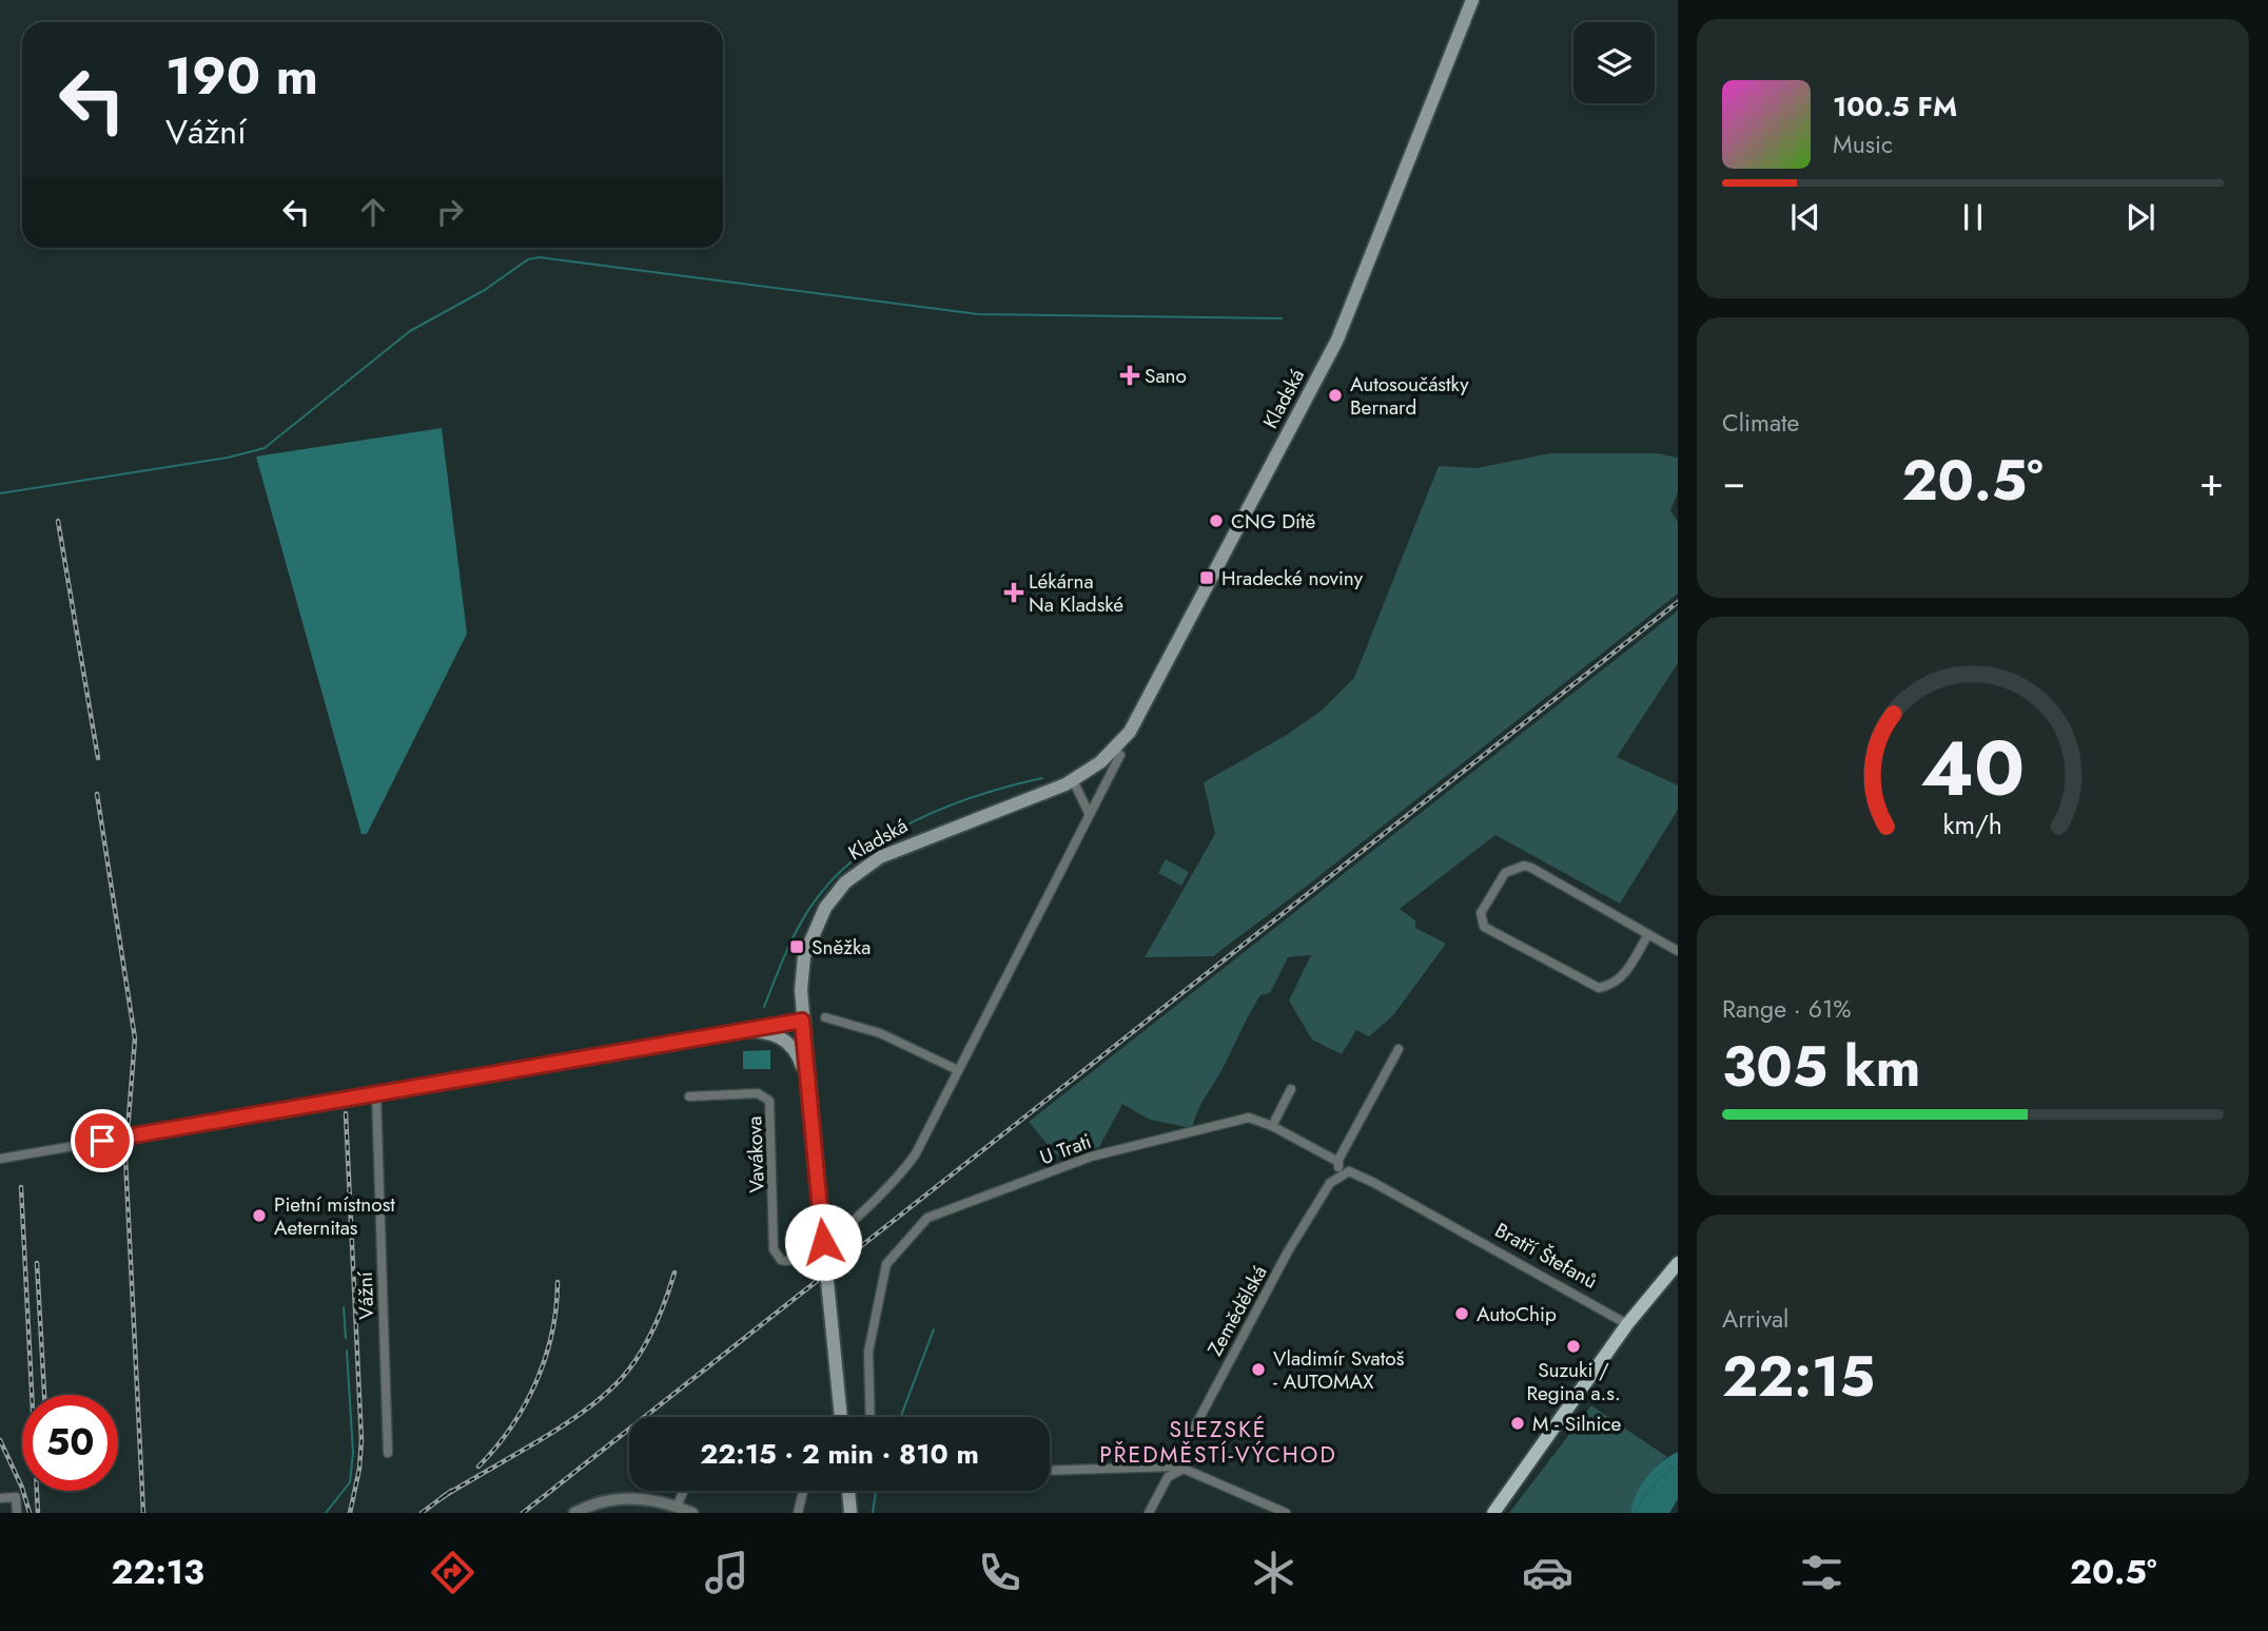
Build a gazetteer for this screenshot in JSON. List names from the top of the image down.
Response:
{
  "streets": {
    "main road": ["Kladská"],
    "street": [
      "U Trati",
      "Vavákova",
      "Bratří Štefanů",
      "Vážní",
      "Zemědělská"
    ]
  },
  "crossings": [
    ["Bratří Štefanů", "Zemědělská"]
  ],
  "districts": ["SLEZSKÉ PŘEDMĚSTÍ-VÝCHOD"],
  "places": {
    "health": ["Sano", "Lékárna Na Kladské"],
    "other": [
      "Autosoučástky Bernard",
      "CNG Dítě",
      "Pietní místnost Aeternitas",
      "AutoChip",
      "Suzuki / Regina a.s.",
      "Vladimír Svatoš - AUTOMAX",
      "M - Silnice"
    ],
    "transit": ["Hradecké noviny", "Sněžka"]
  },
  "page": {
    "turn": ["190 m", "Vážní"],
    "song": ["100.5 FM", "Music"],
    "tile": [
      "Climate",
      ["Range · 61%", "305 km"],
      ["Arrival", "22:15"]
    ],
    "heat": ["−", "20.5°", "+"],
    "limit": "50",
    "trip": "22:15 · 2 min · 810 m",
    "tabs": ["22:13", "20.5°"],
    "gauge": ["40", "km/h"]
  }
}
